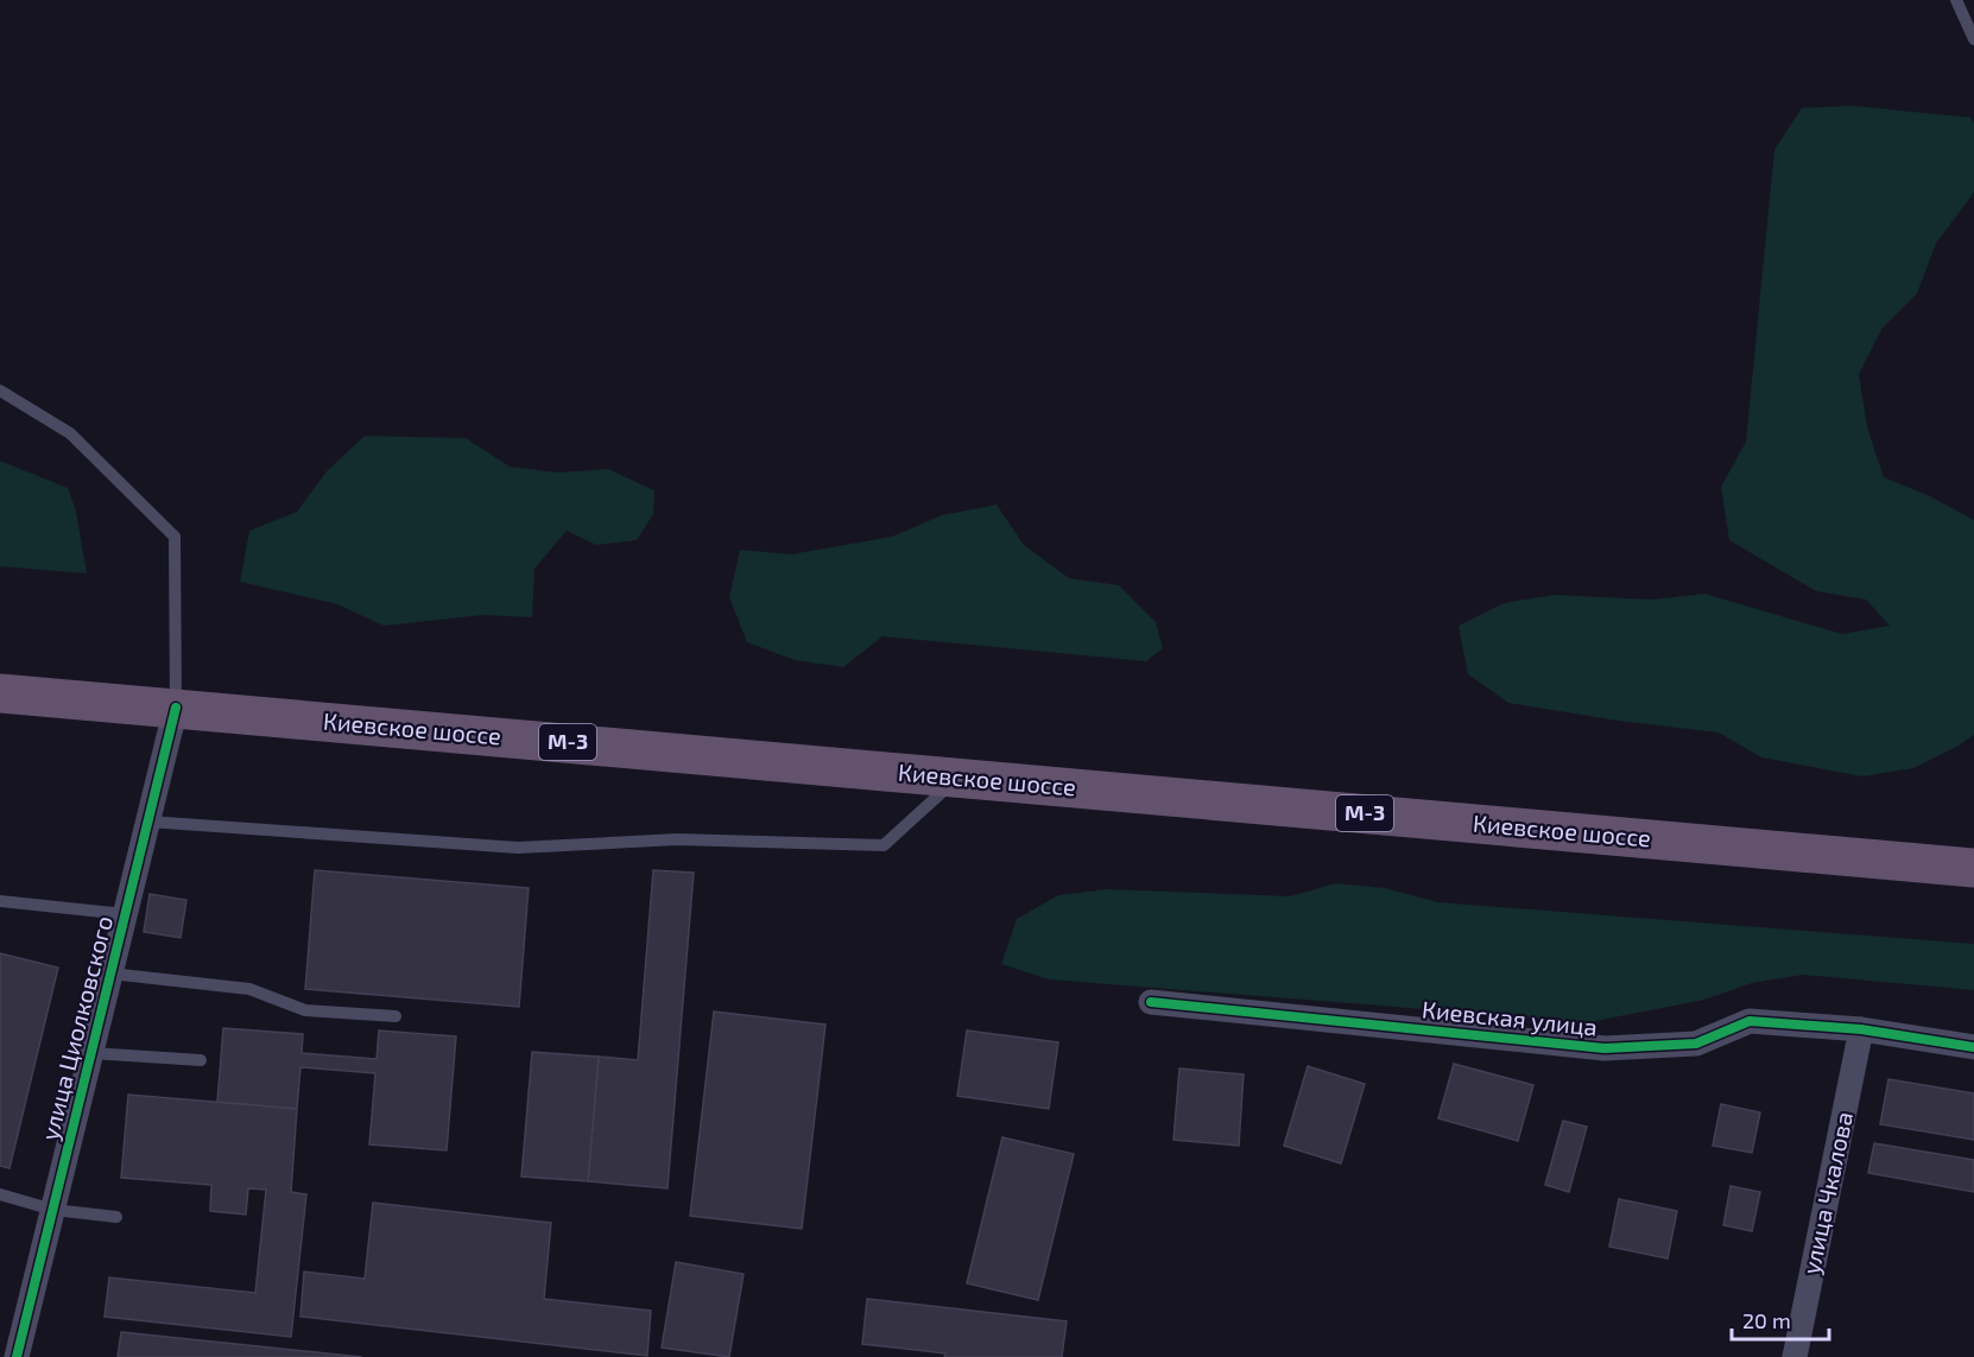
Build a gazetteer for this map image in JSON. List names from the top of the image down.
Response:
{
  "streets": {
    "highway": ["Киевское шоссе", "М-3"],
    "street": ["Киевская улица", "улица Циолковского", "улица Чкалова"]
  },
  "crossings": [
    ["Киевское шоссе", "улица Циолковского"],
    ["Киевская улица", "улица Чкалова"]
  ],
  "scale_bar": "20 m"
}
